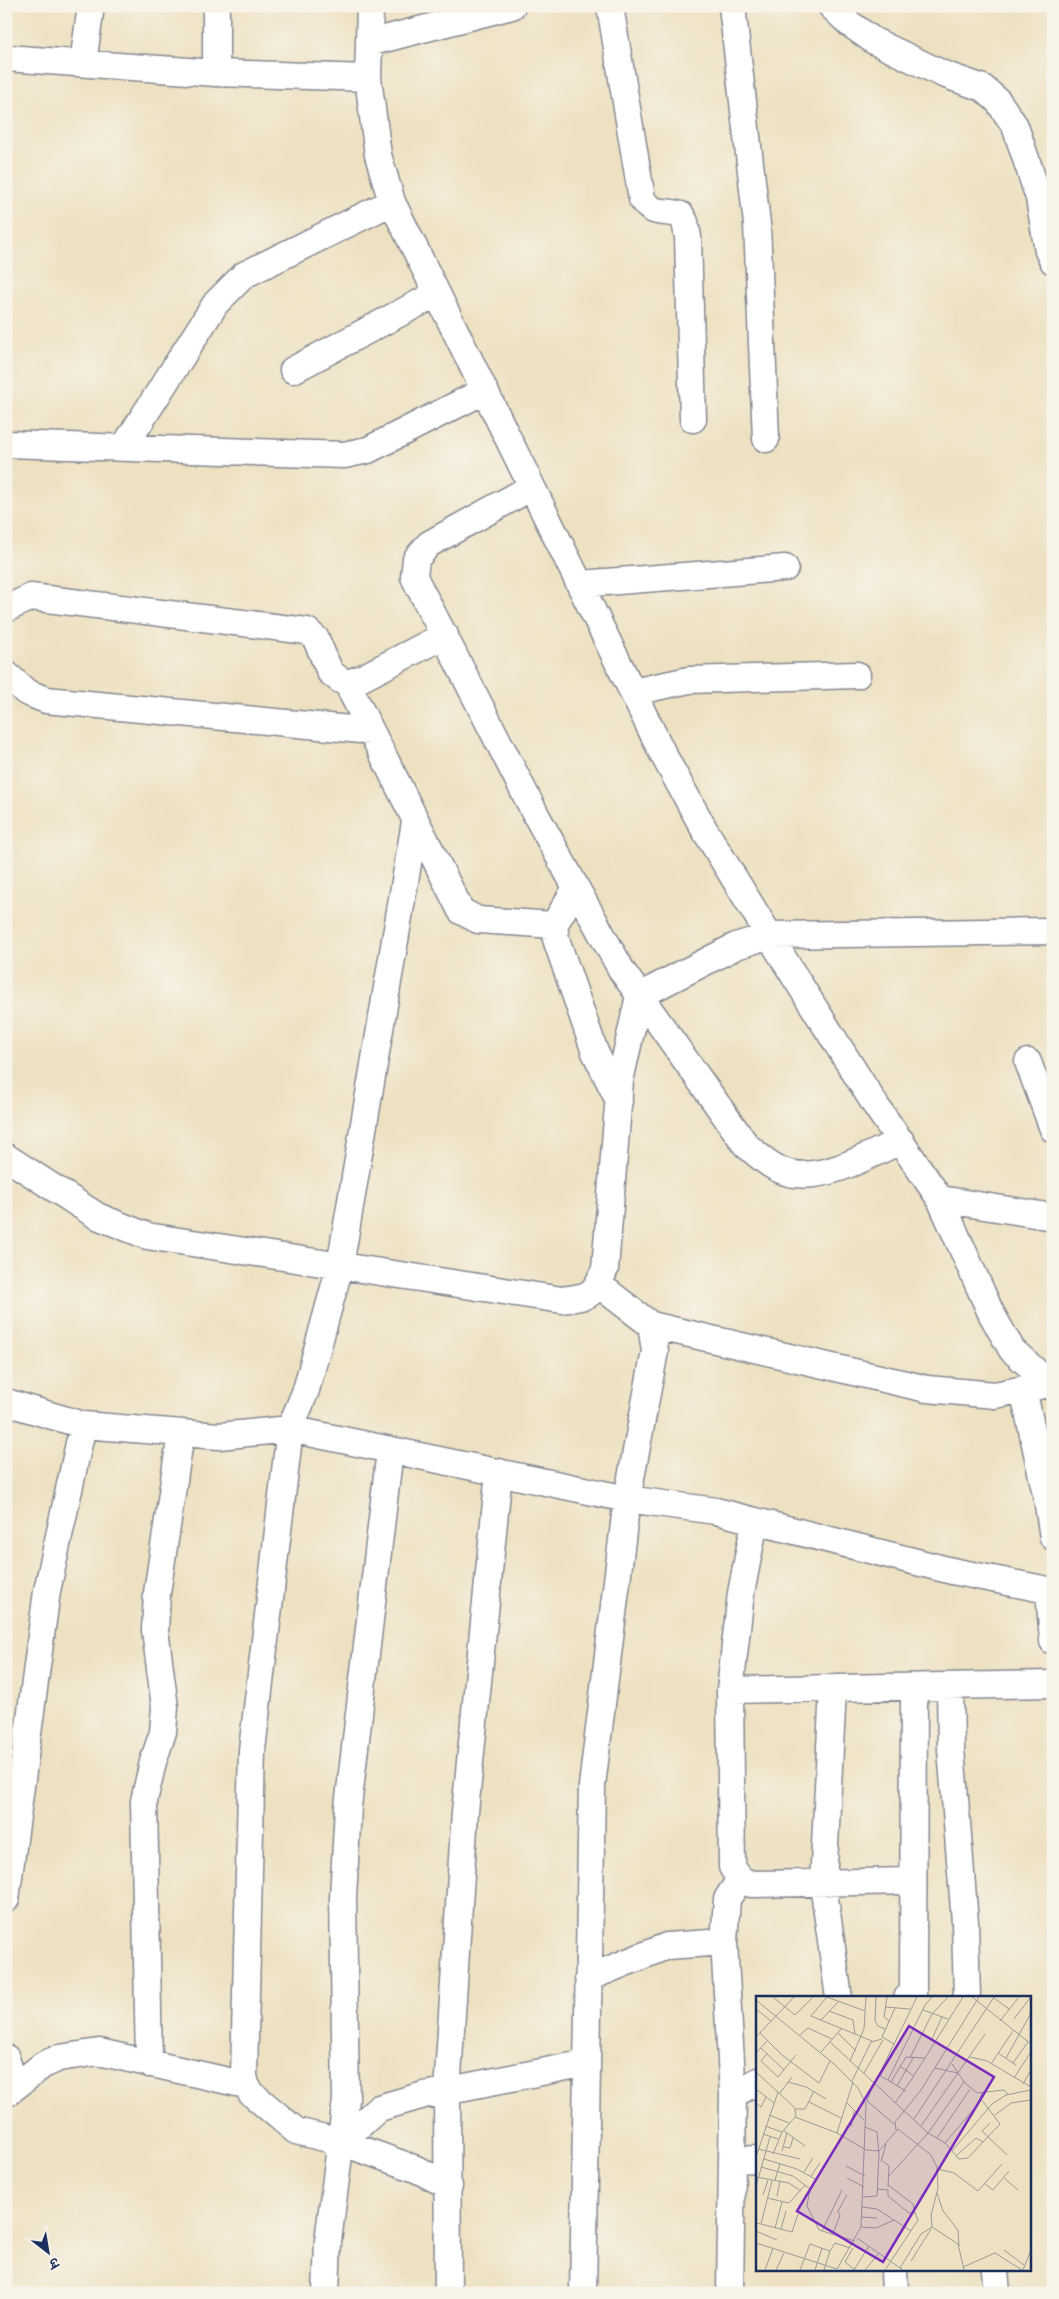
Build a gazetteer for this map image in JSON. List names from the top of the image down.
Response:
{
  "north": "bottom right"
}
